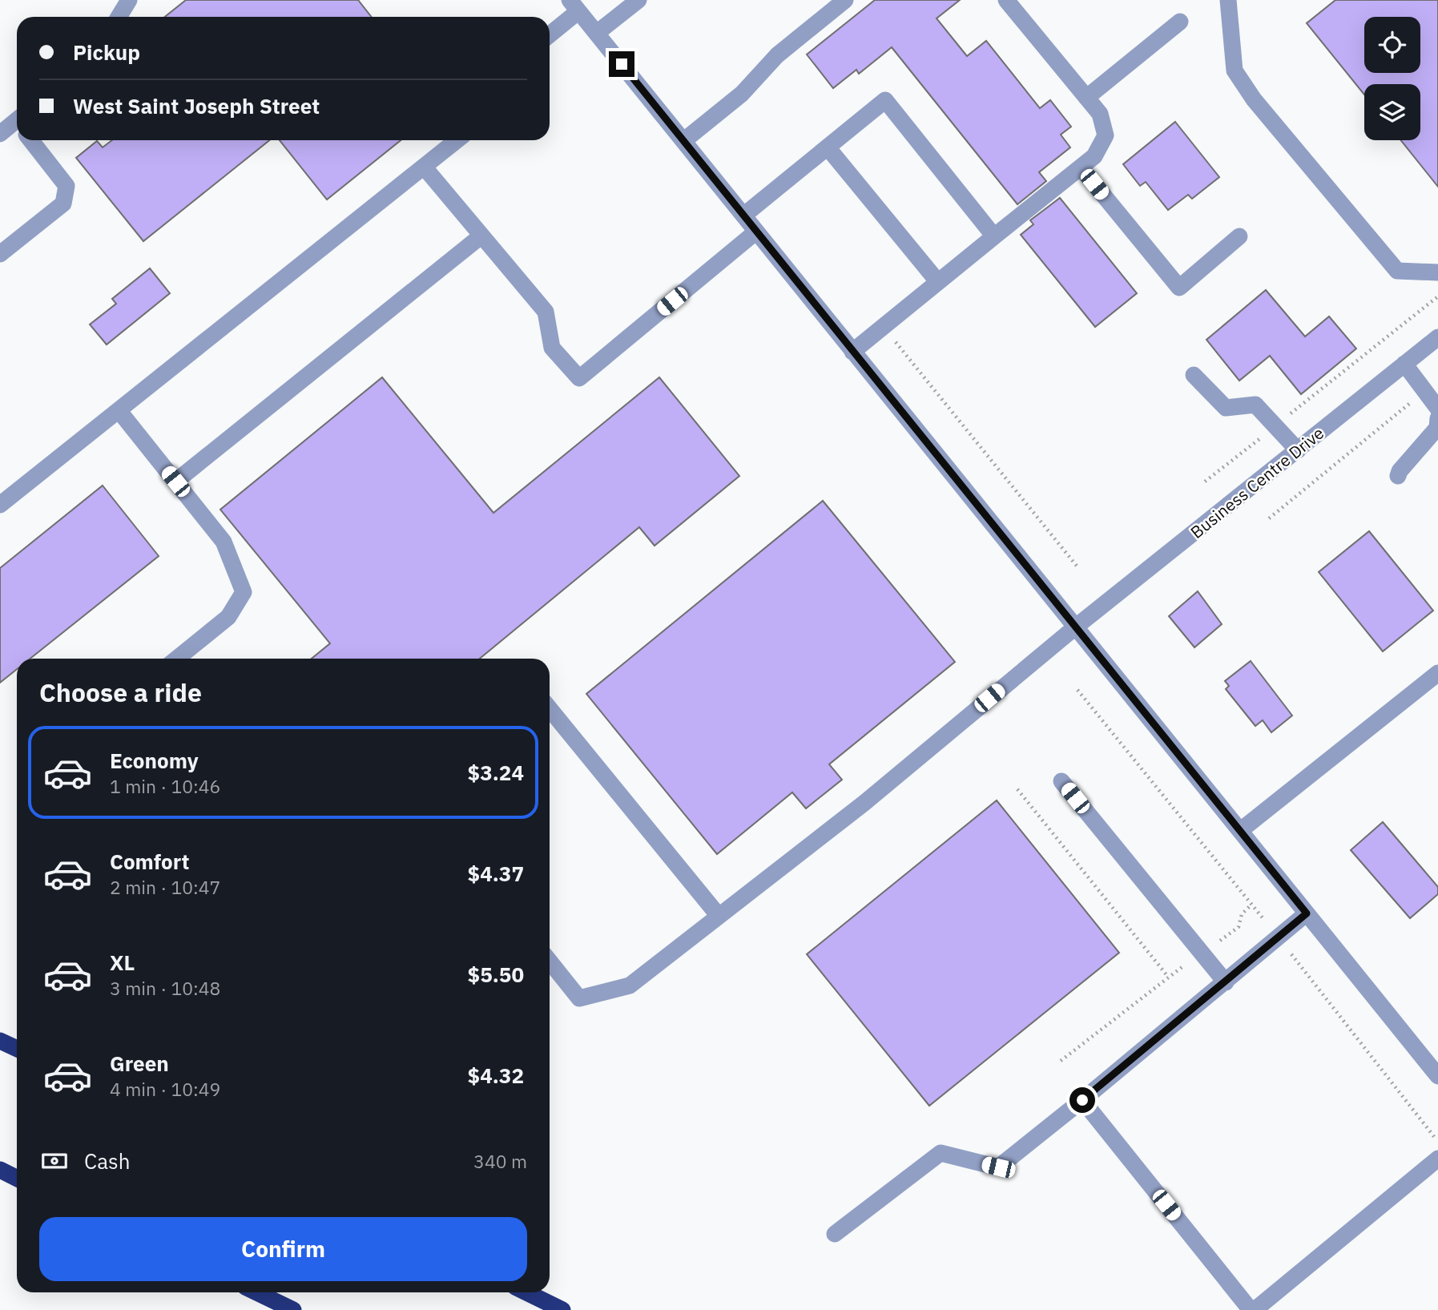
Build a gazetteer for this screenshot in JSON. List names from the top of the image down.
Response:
{
  "streets": {
    "street": ["Business Centre Drive"]
  },
  "page": {
    "banner": ["Pickup", "West Saint Joseph Street"],
    "heading": "Choose a ride",
    "list": [
      {
        "name": "Economy",
        "note": "1 min · 10:46",
        "value": "$3.24"
      },
      {
        "name": "Comfort",
        "note": "2 min · 10:47",
        "value": "$4.37"
      },
      {
        "name": "XL",
        "note": "3 min · 10:48",
        "value": "$5.50"
      },
      {
        "name": "Green",
        "note": "4 min · 10:49",
        "value": "$4.32"
      }
    ],
    "pay": ["Cash", "340 m"],
    "buttons": "Confirm"
  }
}
